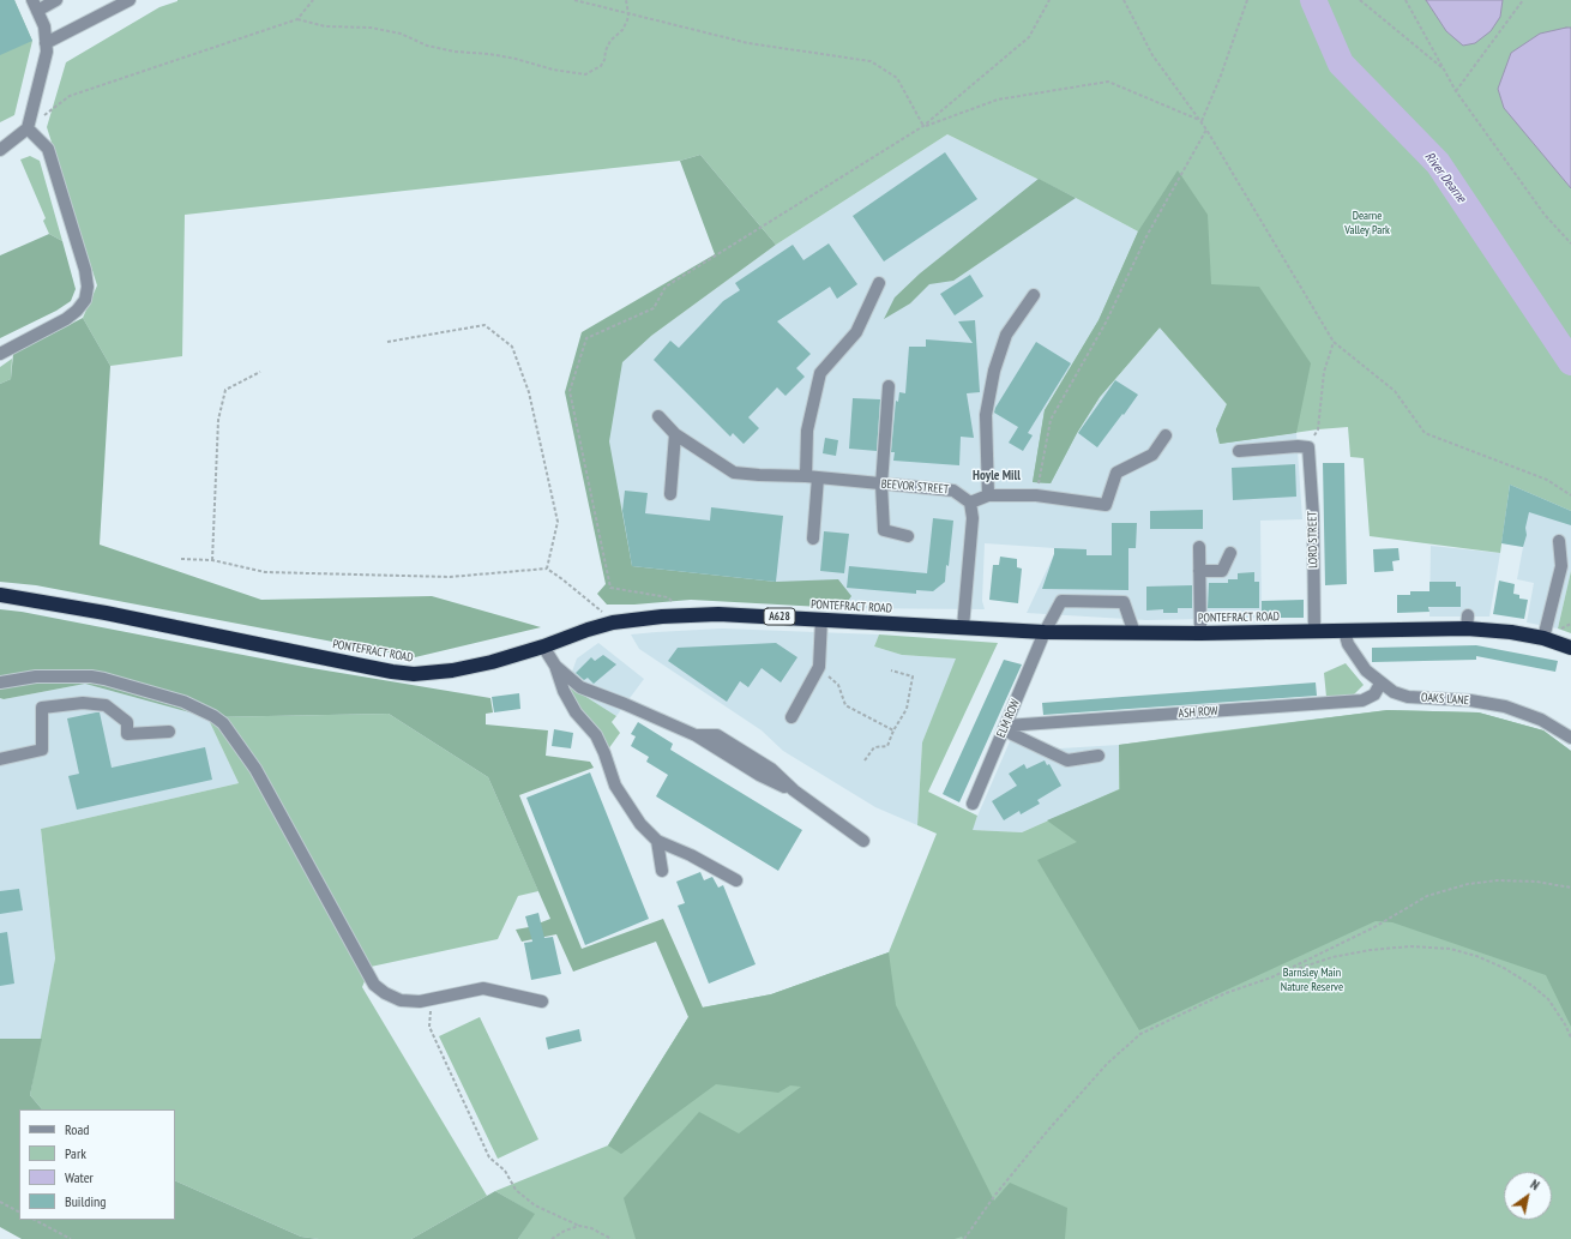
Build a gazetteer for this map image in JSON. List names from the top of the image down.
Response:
{
  "streets": {
    "highway": ["PONTEFRACT ROAD", "A628"],
    "street": [
      "BEEVOR STREET",
      "LORD STREET",
      "OAKS LANE",
      "ASH ROW",
      "ELM ROW"
    ]
  },
  "crossings": [
    ["LORD STREET", "PONTEFRACT ROAD"],
    ["PONTEFRACT ROAD", "OAKS LANE"],
    ["PONTEFRACT ROAD", "ELM ROW"],
    ["OAKS LANE", "ASH ROW"],
    ["ASH ROW", "ELM ROW"]
  ],
  "districts": ["Hoyle Mill"],
  "water": ["River Dearne"],
  "parks": ["Dearne Valley Park", "Barnsley Main Nature Reserve"],
  "legend": [
    "Road",
    "Park",
    "Water",
    "Building"
  ],
  "north": "top right"
}
